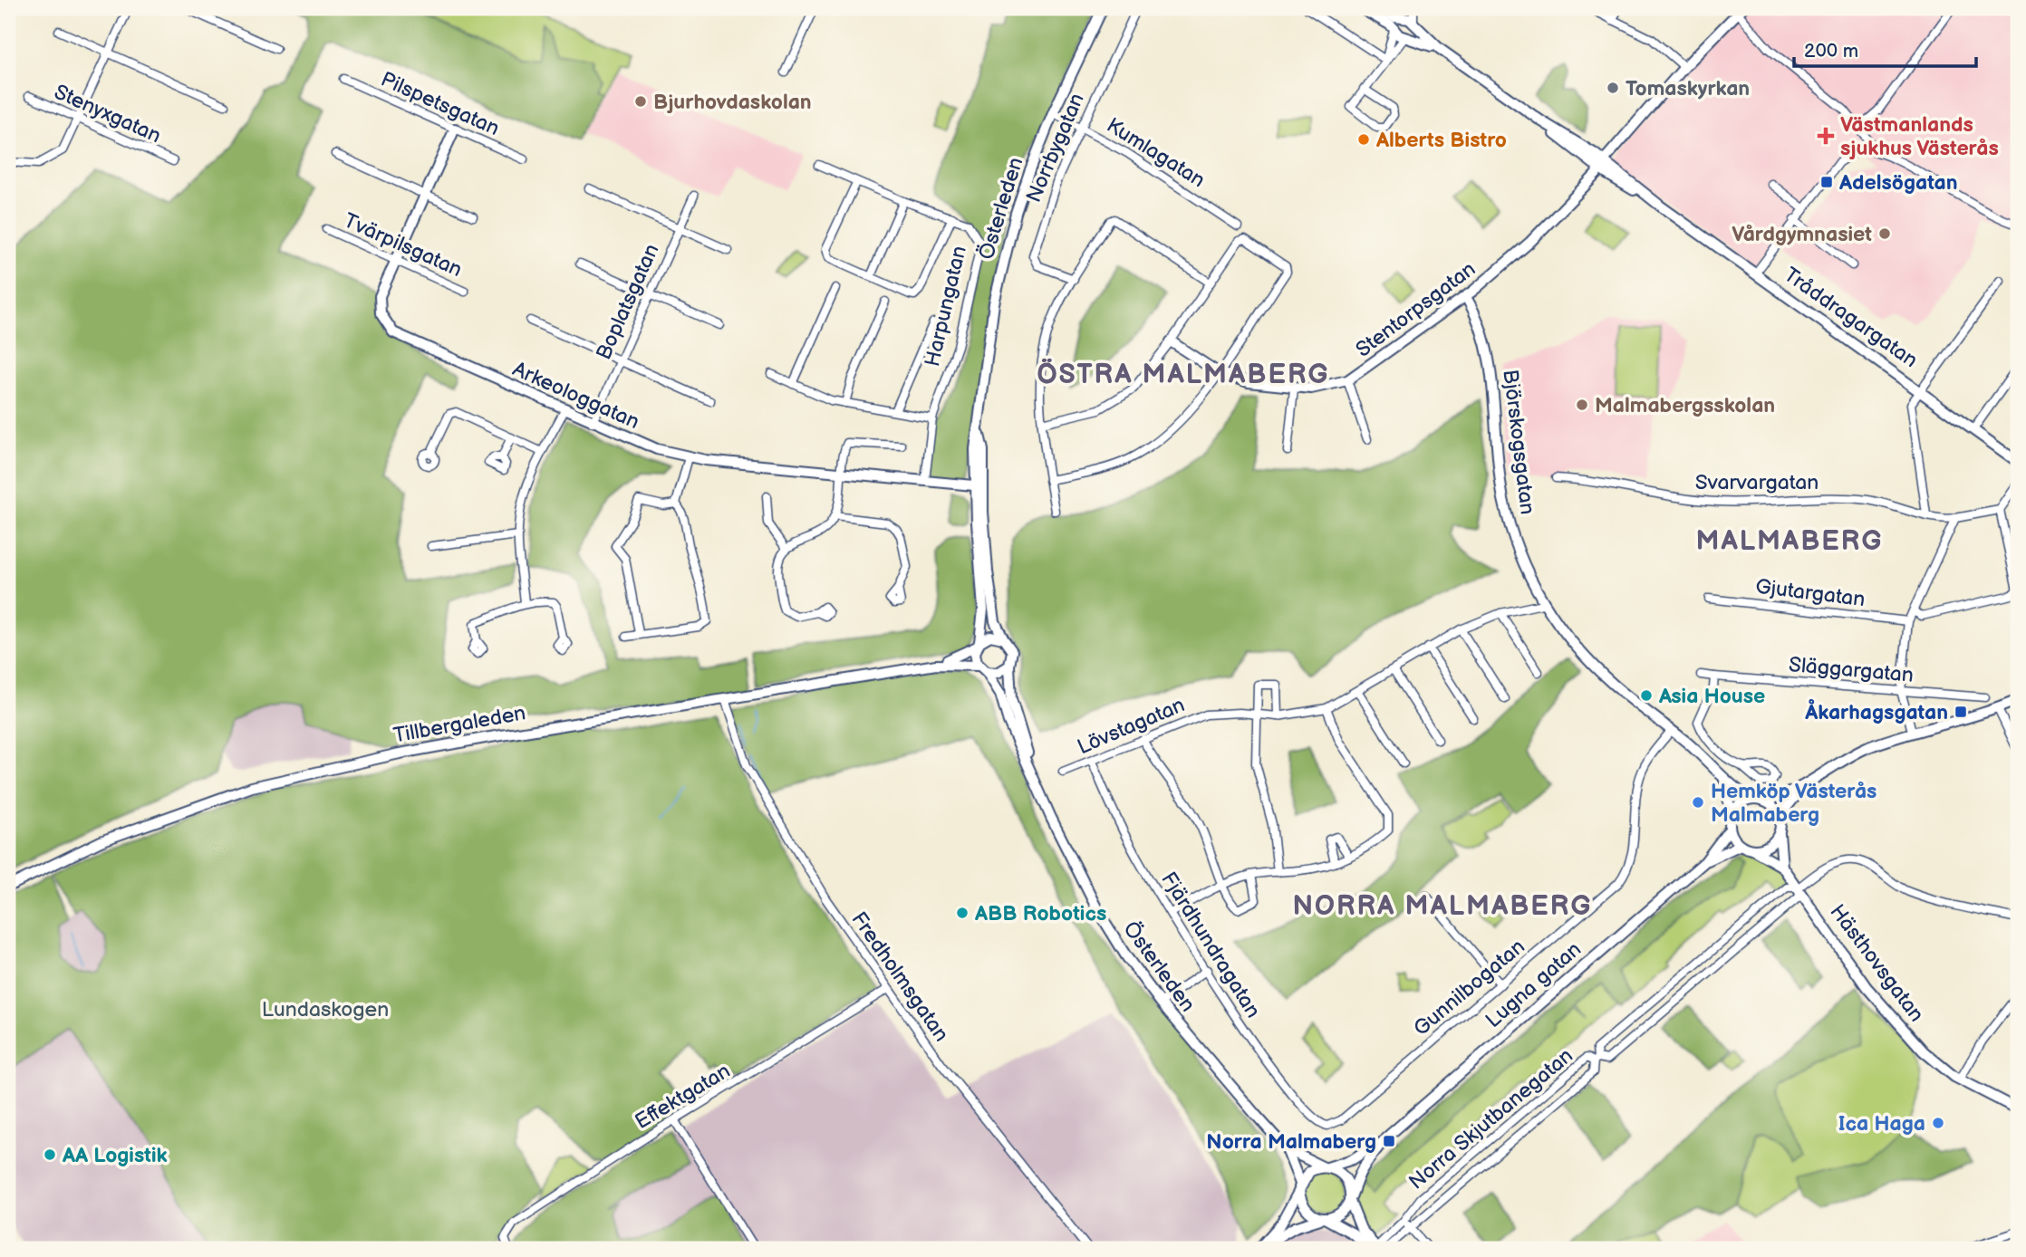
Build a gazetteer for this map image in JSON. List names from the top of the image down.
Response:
{
  "streets": {
    "main road": [
      "Österleden",
      "Stentorpsgatan",
      "Tråddragargatan",
      "Arkeologgatan",
      "Björskogsgatan",
      "Tillbergaleden",
      "Hästhovsgatan",
      "Lugna gatan"
    ],
    "street": [
      "Pilspetsgatan",
      "Stenyxgatan",
      "Norrbygatan",
      "Kumlagatan",
      "Tvärpilsgatan",
      "Boplatsgatan",
      "Harpungatan",
      "Svarvargatan",
      "Gjutargatan",
      "Släggargatan",
      "Lövstagatan",
      "Fjärdhundragatan",
      "Fredholmsgatan",
      "Gunnilbogatan",
      "Effektgatan",
      "Norra Skjutbanegatan"
    ]
  },
  "crossings": [
    ["Pilspetsgatan", "Arkeologgatan"],
    ["Norrbygatan", "Kumlagatan"],
    ["Kumlagatan", "Österleden"],
    ["Österleden", "Arkeologgatan"],
    ["Österleden", "Tillbergaleden"],
    ["Österleden", "Lugna gatan"],
    ["Tvärpilsgatan", "Arkeologgatan"],
    ["Boplatsgatan", "Arkeologgatan"],
    ["Harpungatan", "Arkeologgatan"],
    ["Stentorpsgatan", "Tråddragargatan"],
    ["Stentorpsgatan", "Björskogsgatan"],
    ["Björskogsgatan", "Lövstagatan"],
    ["Björskogsgatan", "Hästhovsgatan"],
    ["Björskogsgatan", "Lugna gatan"],
    ["Björskogsgatan", "Gunnilbogatan"],
    ["Tillbergaleden", "Fredholmsgatan"],
    ["Lövstagatan", "Fjärdhundragatan"],
    ["Fjärdhundragatan", "Gunnilbogatan"],
    ["Hästhovsgatan", "Lugna gatan"],
    ["Fredholmsgatan", "Effektgatan"]
  ],
  "districts": ["ÖSTRA MALMABERG", "MALMABERG", "NORRA MALMABERG"],
  "parks": ["Lundaskogen"],
  "places": {
    "other": [
      "Tomaskyrkan",
      "Bjurhovdaskolan",
      "Alberts Bistro",
      "Vårdgymnasiet",
      "Malmabergsskolan",
      "Asia House",
      "Hemköp Västerås Malmaberg",
      "ABB Robotics",
      "Ica Haga",
      "AA Logistik"
    ],
    "health": ["Västmanlands sjukhus Västerås"],
    "transit": ["Adelsögatan", "Åkarhagsgatan", "Norra Malmaberg"]
  },
  "scale_bar": "200 m"
}
